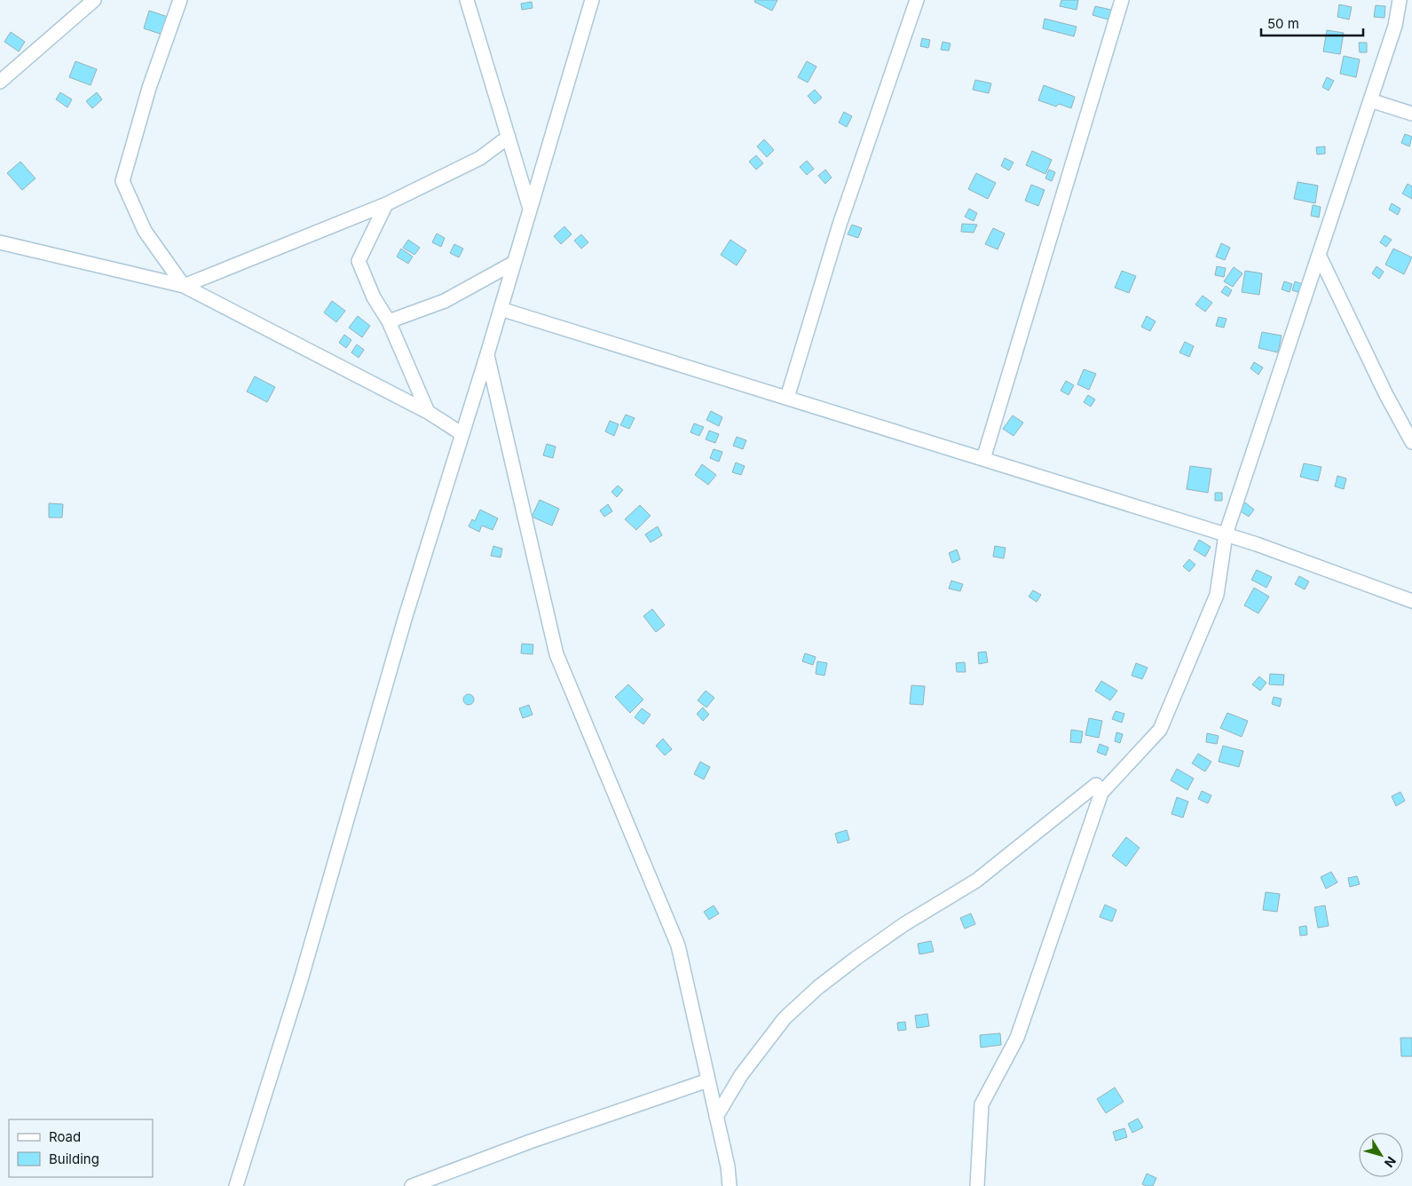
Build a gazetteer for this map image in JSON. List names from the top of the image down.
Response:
{
  "legend": ["Road", "Building"],
  "scale_bar": "50 m",
  "north": "bottom right"
}
